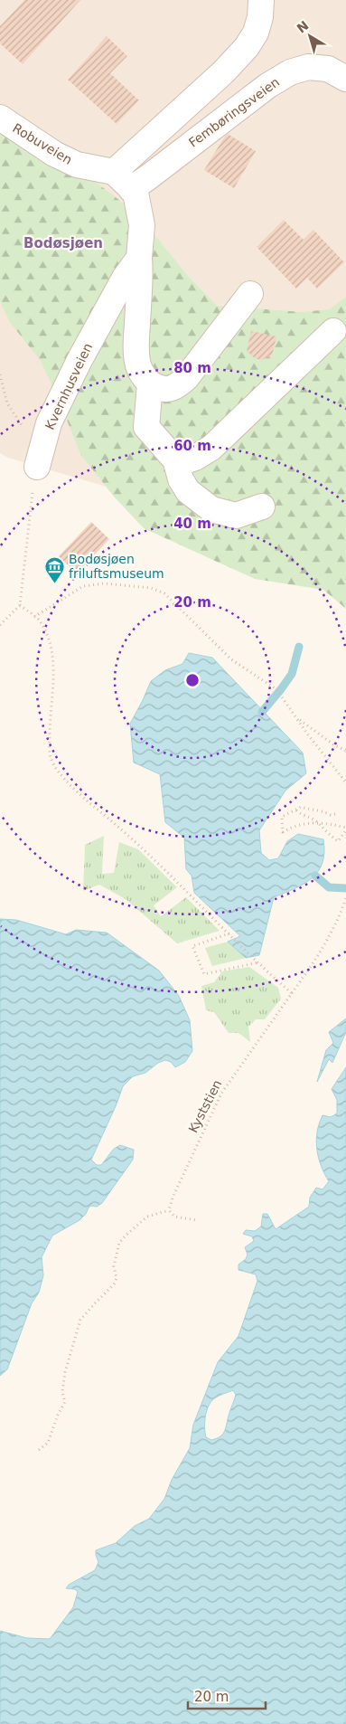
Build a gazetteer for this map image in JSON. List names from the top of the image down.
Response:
{
  "streets": {
    "street": ["Fembøringsveien", "Robuveien", "Kvernhusveien"],
    "path": ["Kyststien"]
  },
  "districts": ["Bodøsjøen"],
  "places": {
    "museum": ["Bodøsjøen friluftsmuseum"]
  },
  "scale_bar": "20 m",
  "north": "top left",
  "rings": [
    "80 m",
    "60 m",
    "40 m",
    "20 m"
  ]
}
